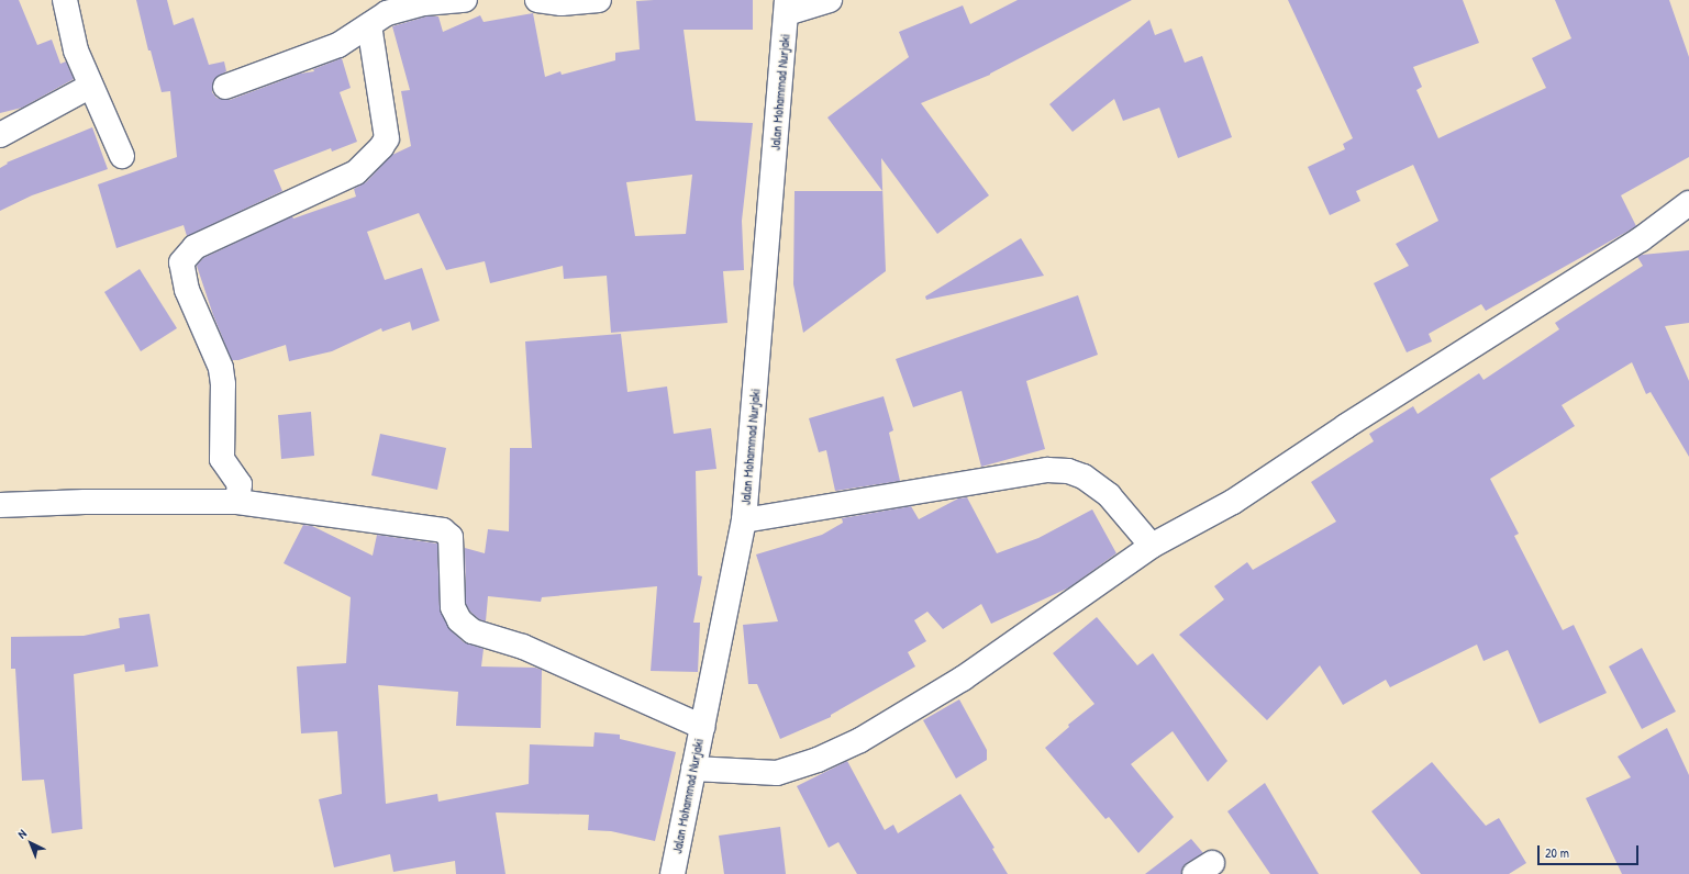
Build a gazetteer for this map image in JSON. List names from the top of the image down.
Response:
{
  "streets": {
    "street": ["Jalan Mohammad Nurjaki"]
  },
  "scale_bar": "20 m",
  "north": "top left"
}
